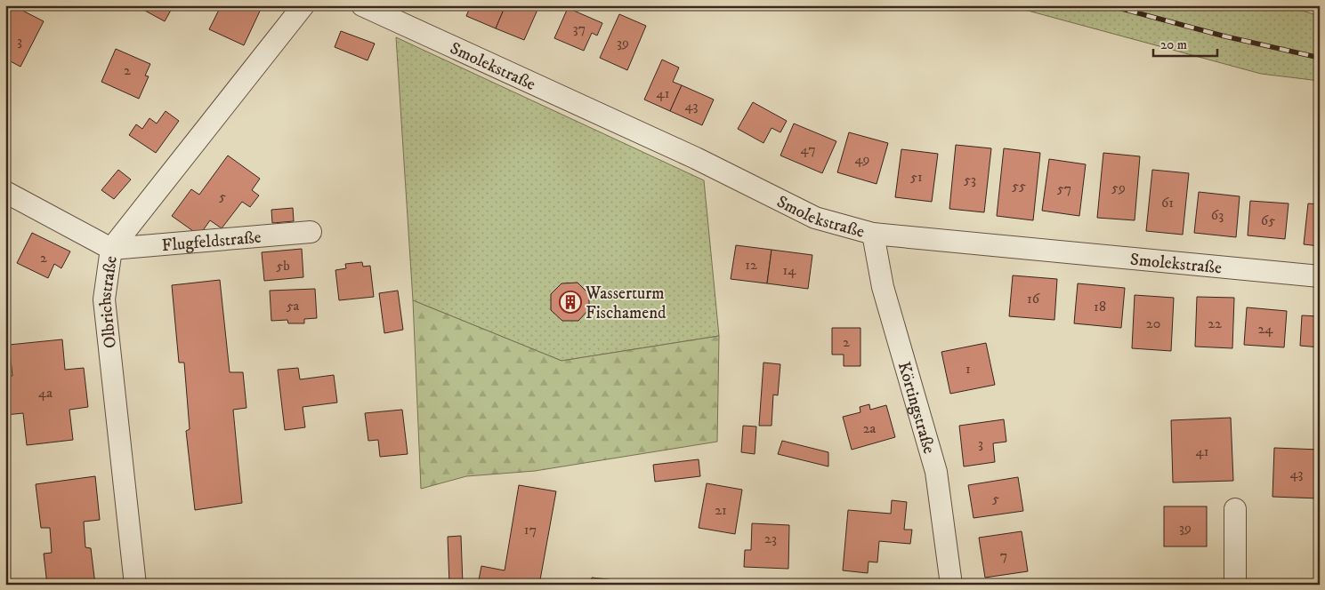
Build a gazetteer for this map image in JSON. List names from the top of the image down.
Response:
{
  "streets": {
    "street": [
      "Smolekstraße",
      "Flugfeldstraße",
      "Olbrichstraße",
      "Körtingstraße"
    ]
  },
  "crossings": [
    ["Smolekstraße", "Körtingstraße"],
    ["Flugfeldstraße", "Olbrichstraße"]
  ],
  "places": {
    "building": ["Wasserturm Fischamend"]
  },
  "house_numbers": [
    "37",
    "3",
    "39",
    "2",
    "41",
    "43",
    "47",
    "49",
    "51",
    "53",
    "55",
    "59",
    "57",
    "5",
    "61",
    "63",
    "65",
    "2",
    "12",
    "5b",
    "14",
    "16",
    "5a",
    "18",
    "20",
    "22",
    "24",
    "2",
    "1",
    "4a",
    "2a",
    "3",
    "41",
    "43",
    "5",
    "21",
    "39",
    "17",
    "23",
    "7"
  ],
  "scale_bar": "20 m"
}
